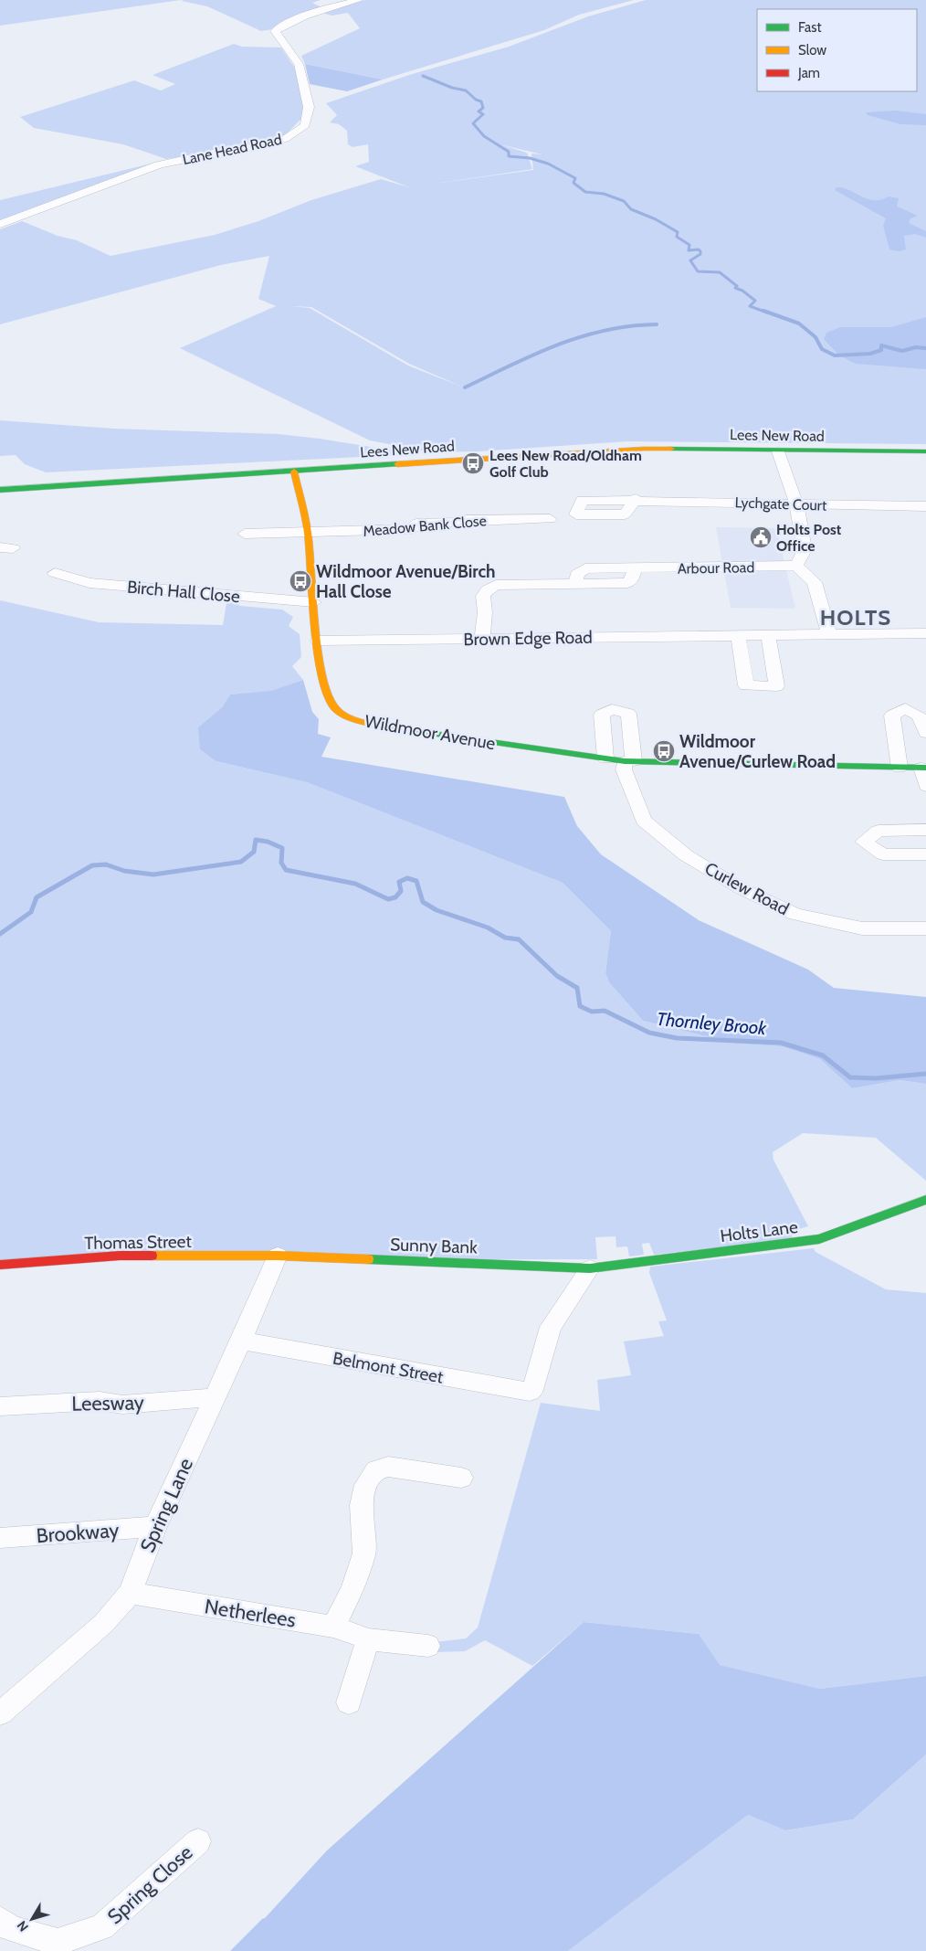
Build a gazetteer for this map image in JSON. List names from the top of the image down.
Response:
{
  "streets": {
    "street": [
      "Lane Head Road",
      "Lees New Road",
      "Lychgate Court",
      "Meadow Bank Close",
      "Arbour Road",
      "Birch Hall Close",
      "Brown Edge Road",
      "Wildmoor Avenue",
      "Curlew Road",
      "Holts Lane",
      "Thomas Street",
      "Sunny Bank",
      "Belmont Street",
      "Leesway",
      "Spring Lane",
      "Brookway",
      "Netherlees",
      "Spring Close"
    ]
  },
  "crossings": [
    ["Lees New Road", "Wildmoor Avenue"],
    ["Meadow Bank Close", "Wildmoor Avenue"],
    ["Arbour Road", "Brown Edge Road"],
    ["Birch Hall Close", "Wildmoor Avenue"],
    ["Brown Edge Road", "Wildmoor Avenue"],
    ["Wildmoor Avenue", "Curlew Road"],
    ["Holts Lane", "Sunny Bank"],
    ["Holts Lane", "Belmont Street"],
    ["Thomas Street", "Sunny Bank"],
    ["Thomas Street", "Spring Lane"],
    ["Sunny Bank", "Belmont Street"],
    ["Sunny Bank", "Spring Lane"],
    ["Belmont Street", "Spring Lane"],
    ["Leesway", "Spring Lane"],
    ["Spring Lane", "Brookway"],
    ["Spring Lane", "Netherlees"]
  ],
  "districts": ["HOLTS"],
  "water": ["Thornley Brook"],
  "places": {
    "bus stop": ["Lees New Road/Oldham Golf Club", "Wildmoor Avenue/Birch Hall Close", "Wildmoor Avenue/Curlew Road"],
    "public building": ["Holts Post Office"]
  },
  "legend": ["Fast", "Slow", "Jam"],
  "north": "bottom left"
}
